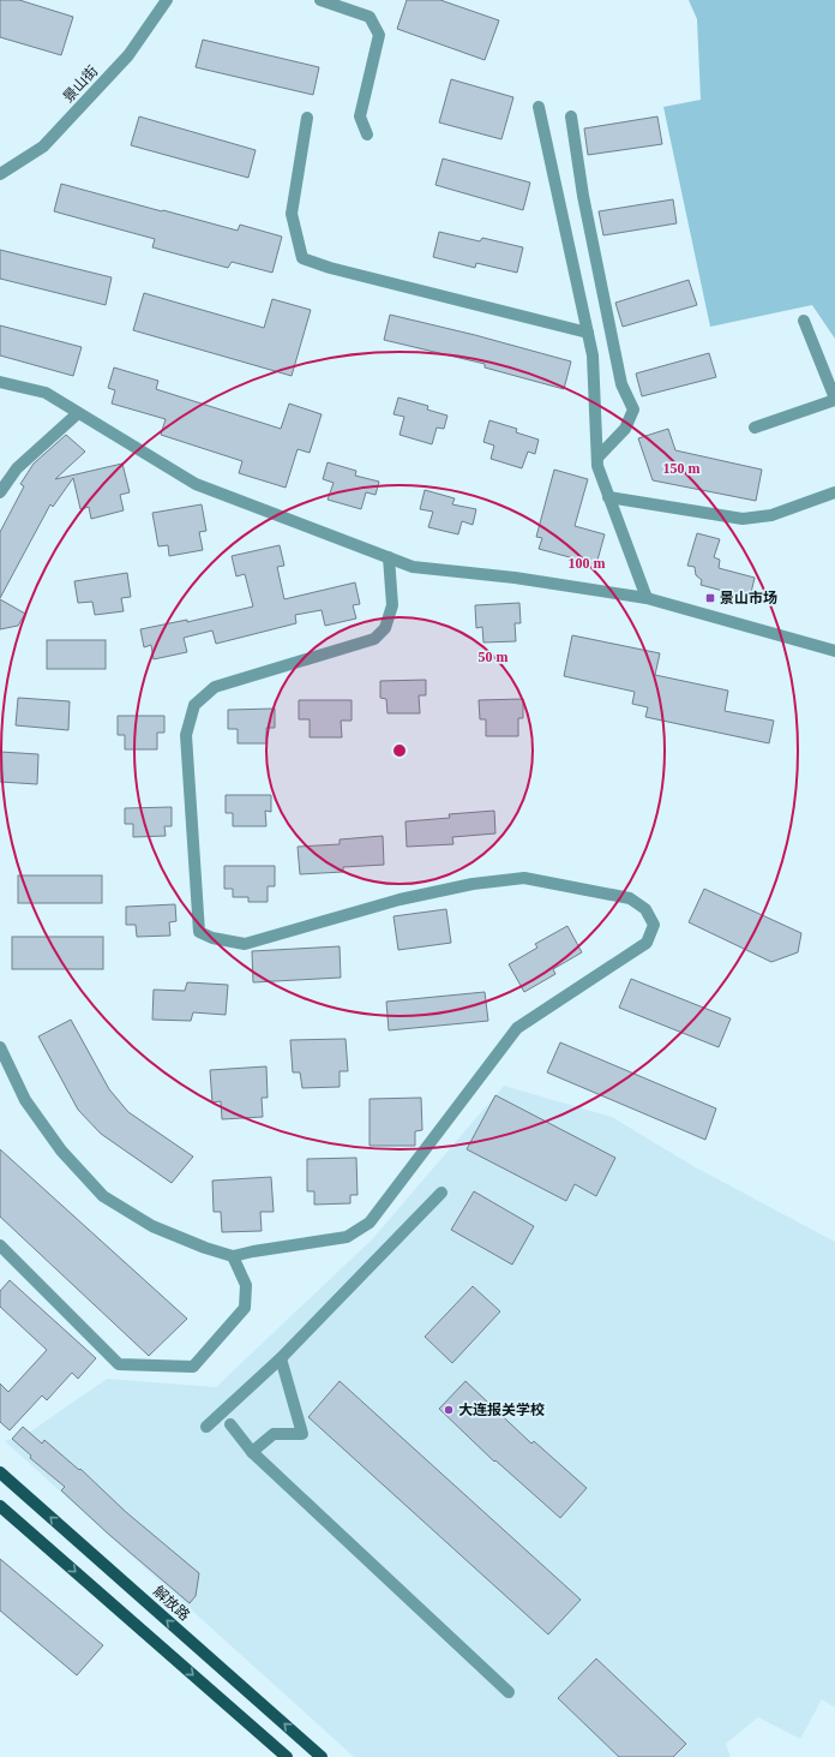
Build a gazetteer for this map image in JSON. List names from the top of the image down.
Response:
{
  "streets": {
    "main road": ["解放路"],
    "street": ["景山街"]
  },
  "places": {
    "transit": ["景山市场"],
    "other": ["大连报关学校"]
  },
  "rings": ["150 m", "100 m", "50 m"]
}
